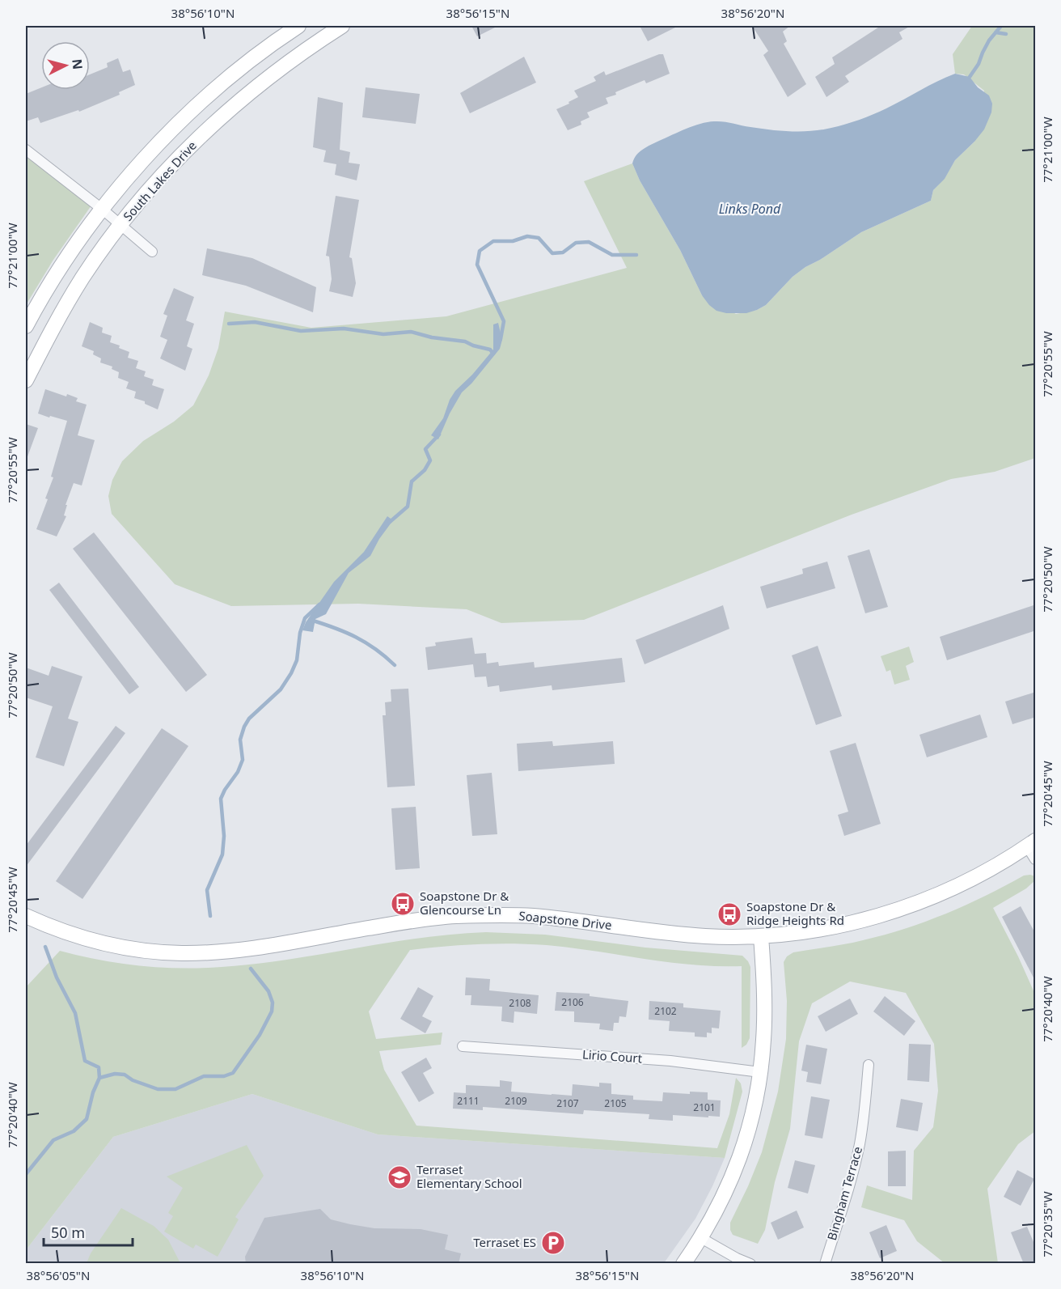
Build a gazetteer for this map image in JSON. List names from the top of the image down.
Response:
{
  "streets": {
    "street": [
      "South Lakes Drive",
      "Soapstone Drive",
      "Lirio Court",
      "Bingham Terrace"
    ]
  },
  "water": ["Links Pond"],
  "places": {
    "bus stop": ["Soapstone Dr & Glencourse Ln", "Soapstone Dr & Ridge Heights Rd"],
    "school or university": ["Terraset Elementary School"],
    "parking": ["Terraset ES"]
  },
  "house_numbers": [
    "2106",
    "2108",
    "2102",
    "2111",
    "2109",
    "2107",
    "2105",
    "2101"
  ],
  "scale_bar": "50 m",
  "north": "right",
  "coordinates": [
    "38°56'10\"N",
    "38°56'15\"N",
    "38°56'20\"N",
    "77°21'00\"W",
    "77°20'55\"W",
    "77°20'50\"W",
    "77°20'45\"W",
    "77°20'40\"W",
    "77°20'35\"W",
    "38°56'05\"N"
  ]
}
